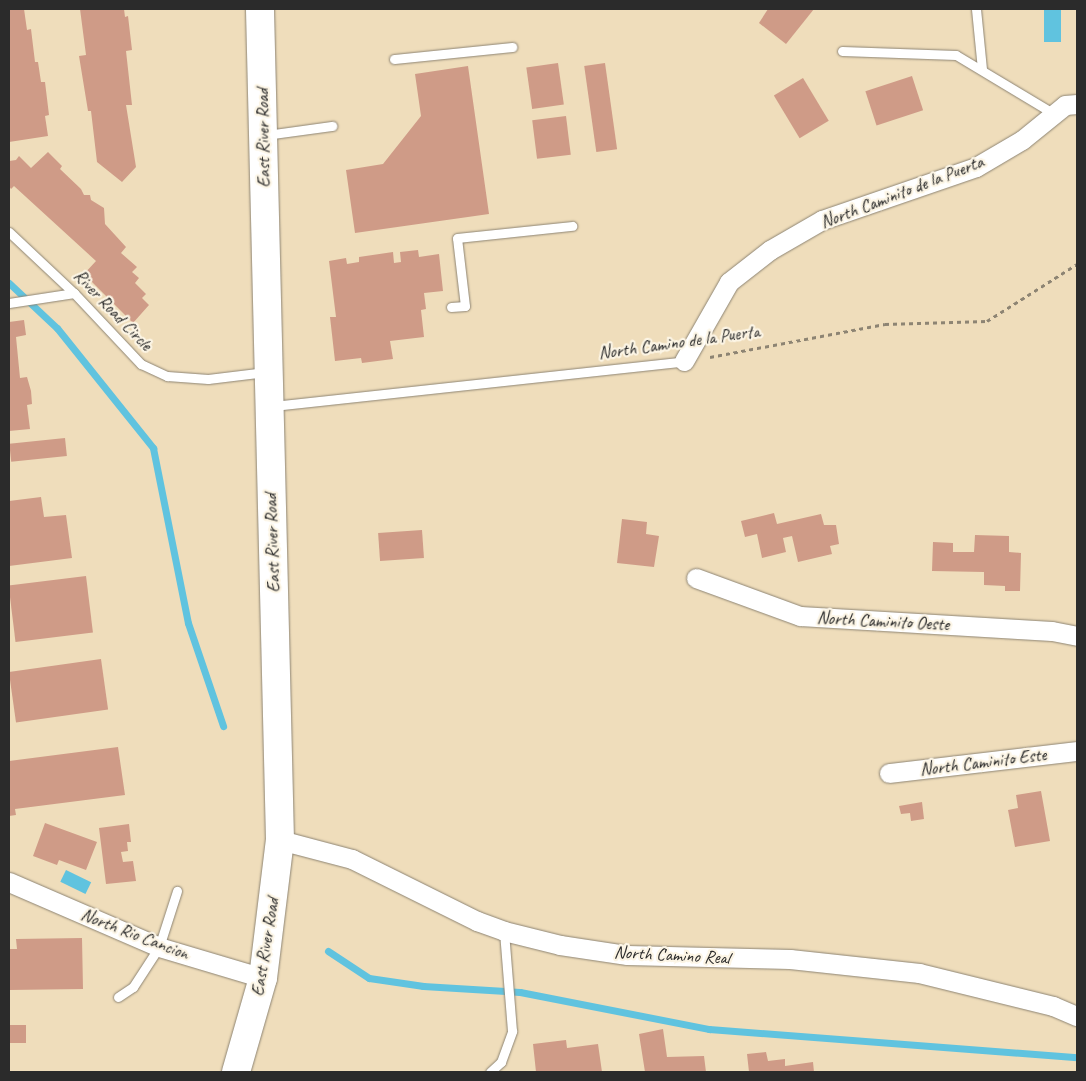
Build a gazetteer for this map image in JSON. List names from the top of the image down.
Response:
{
  "streets": {
    "main road": ["East River Road"],
    "street": [
      "North Caminito de la Puerta",
      "North Caminito Oeste",
      "North Caminito Este",
      "North Rio Cancion",
      "North Camino Real"
    ],
    "lane": ["River Road Circle", "North Camino de la Puerta"]
  },
  "crossings": [
    ["East River Road", "River Road Circle"],
    ["East River Road", "North Camino de la Puerta"],
    ["East River Road", "North Rio Cancion"],
    ["East River Road", "North Camino Real"],
    ["North Caminito de la Puerta", "North Camino de la Puerta"]
  ]
}
